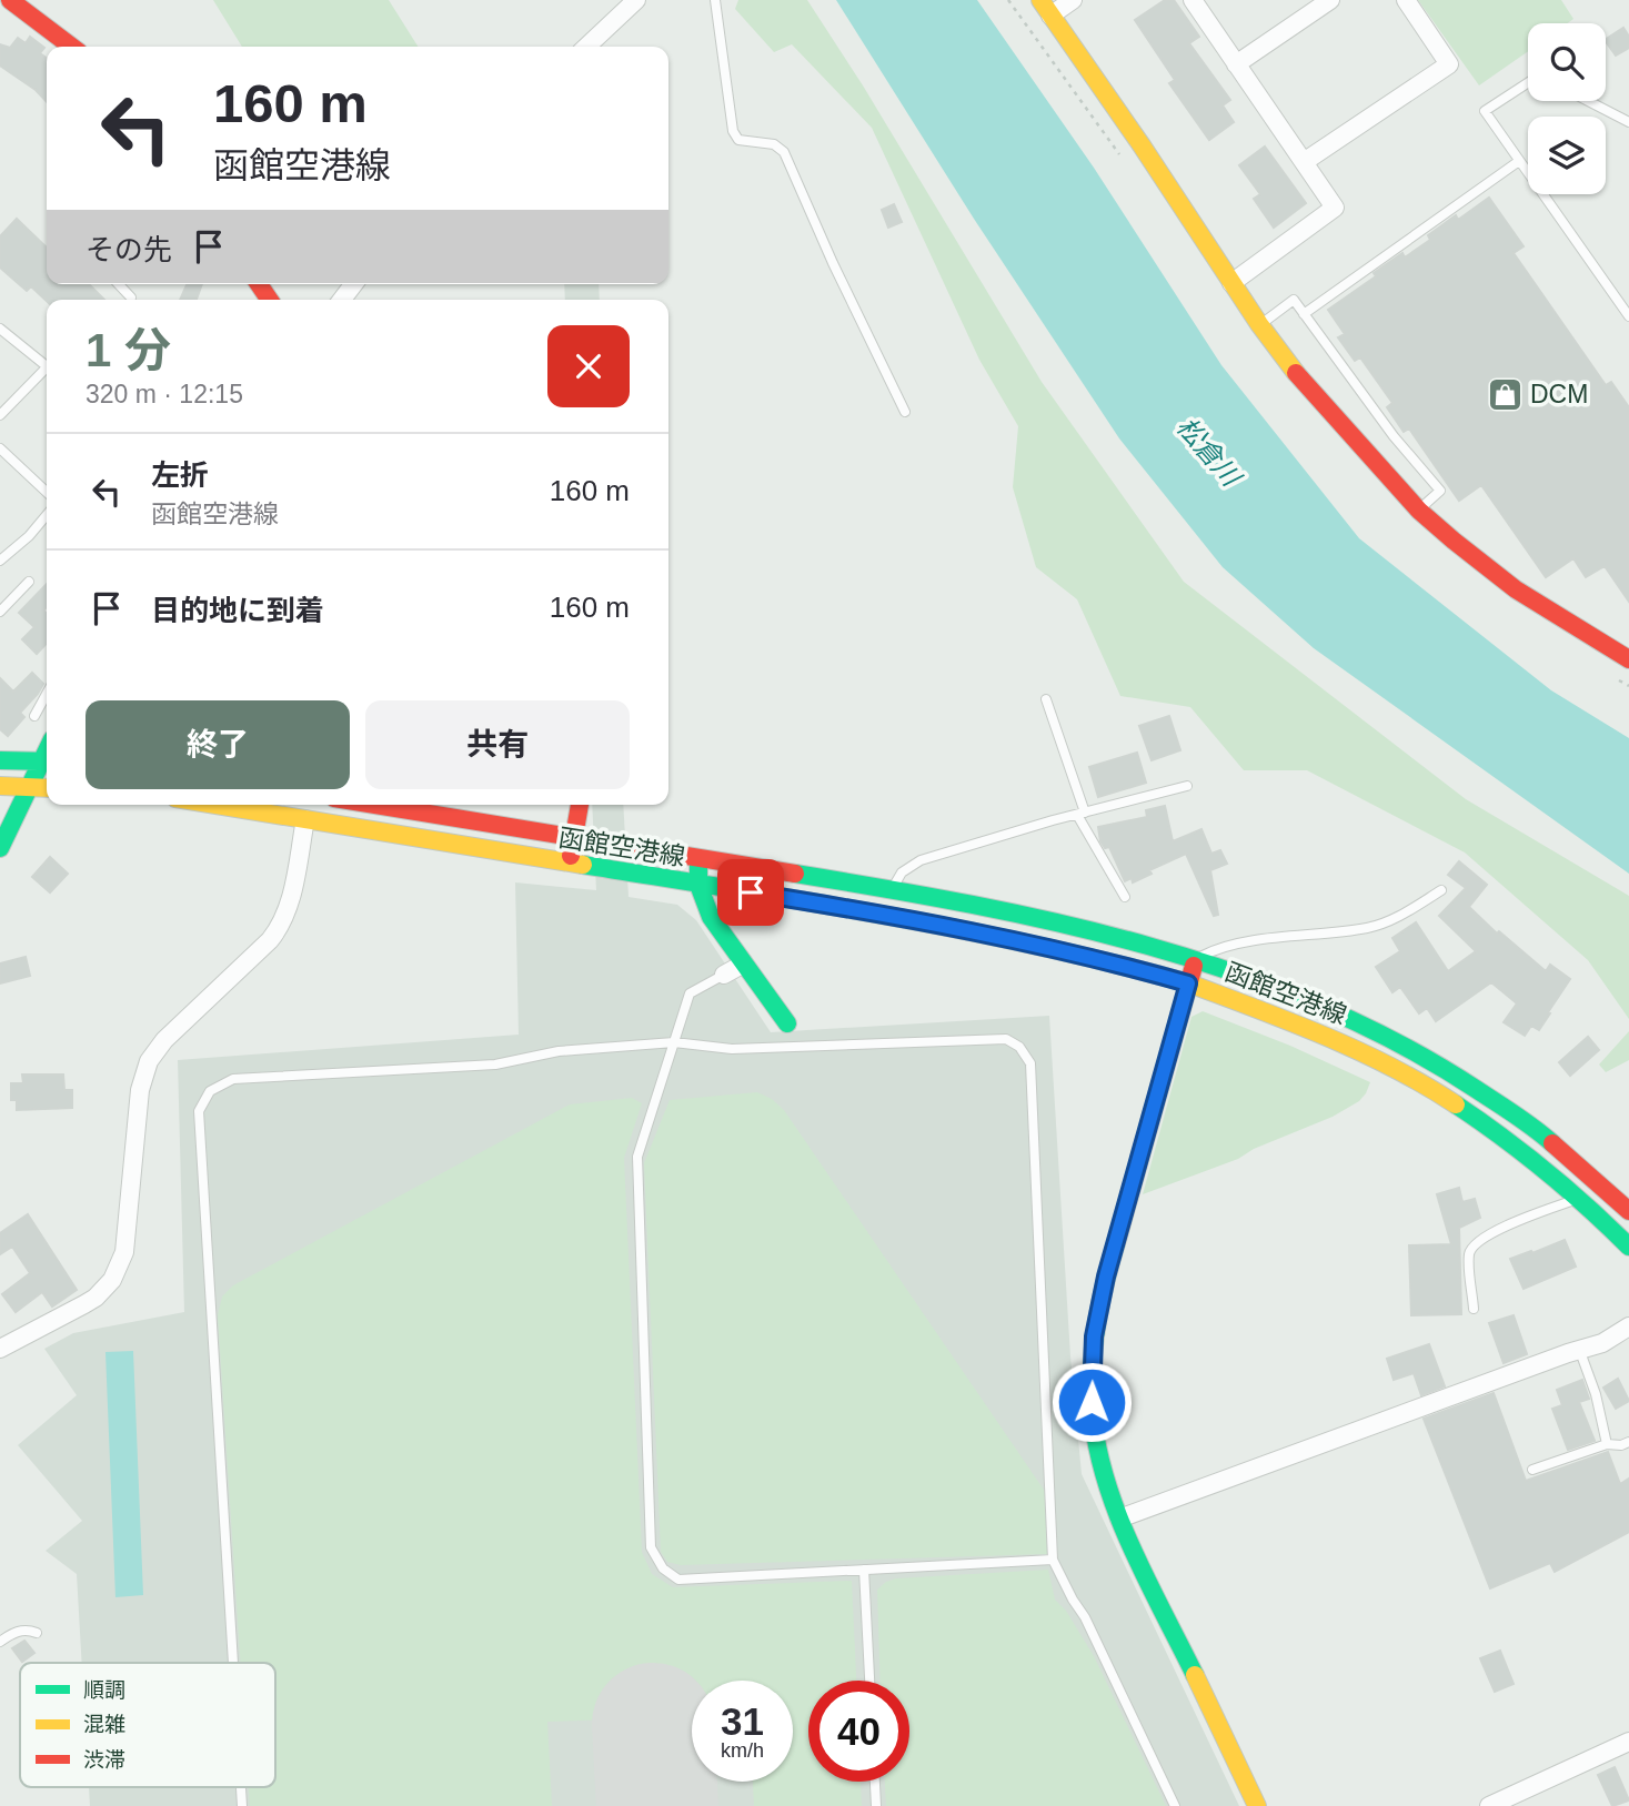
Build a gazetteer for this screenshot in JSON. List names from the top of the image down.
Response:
{
  "streets": {
    "main road": ["函館空港線"]
  },
  "water": ["松倉川"],
  "places": {
    "shop": ["DCM"]
  },
  "legend": ["順調", "混雑", "渋滞"],
  "page": {
    "turn": ["160 m", "函館空港線"],
    "then": "その先",
    "heading": ["1 分", "320 m · 12:15"],
    "list": [
      {
        "name": "左折",
        "note": "函館空港線",
        "value": "160 m"
      },
      {
        "name": "目的地に到着",
        "value": "160 m"
      }
    ],
    "buttons": ["終了", "共有"],
    "speed": "31 km/h",
    "limit": "40"
  }
}
